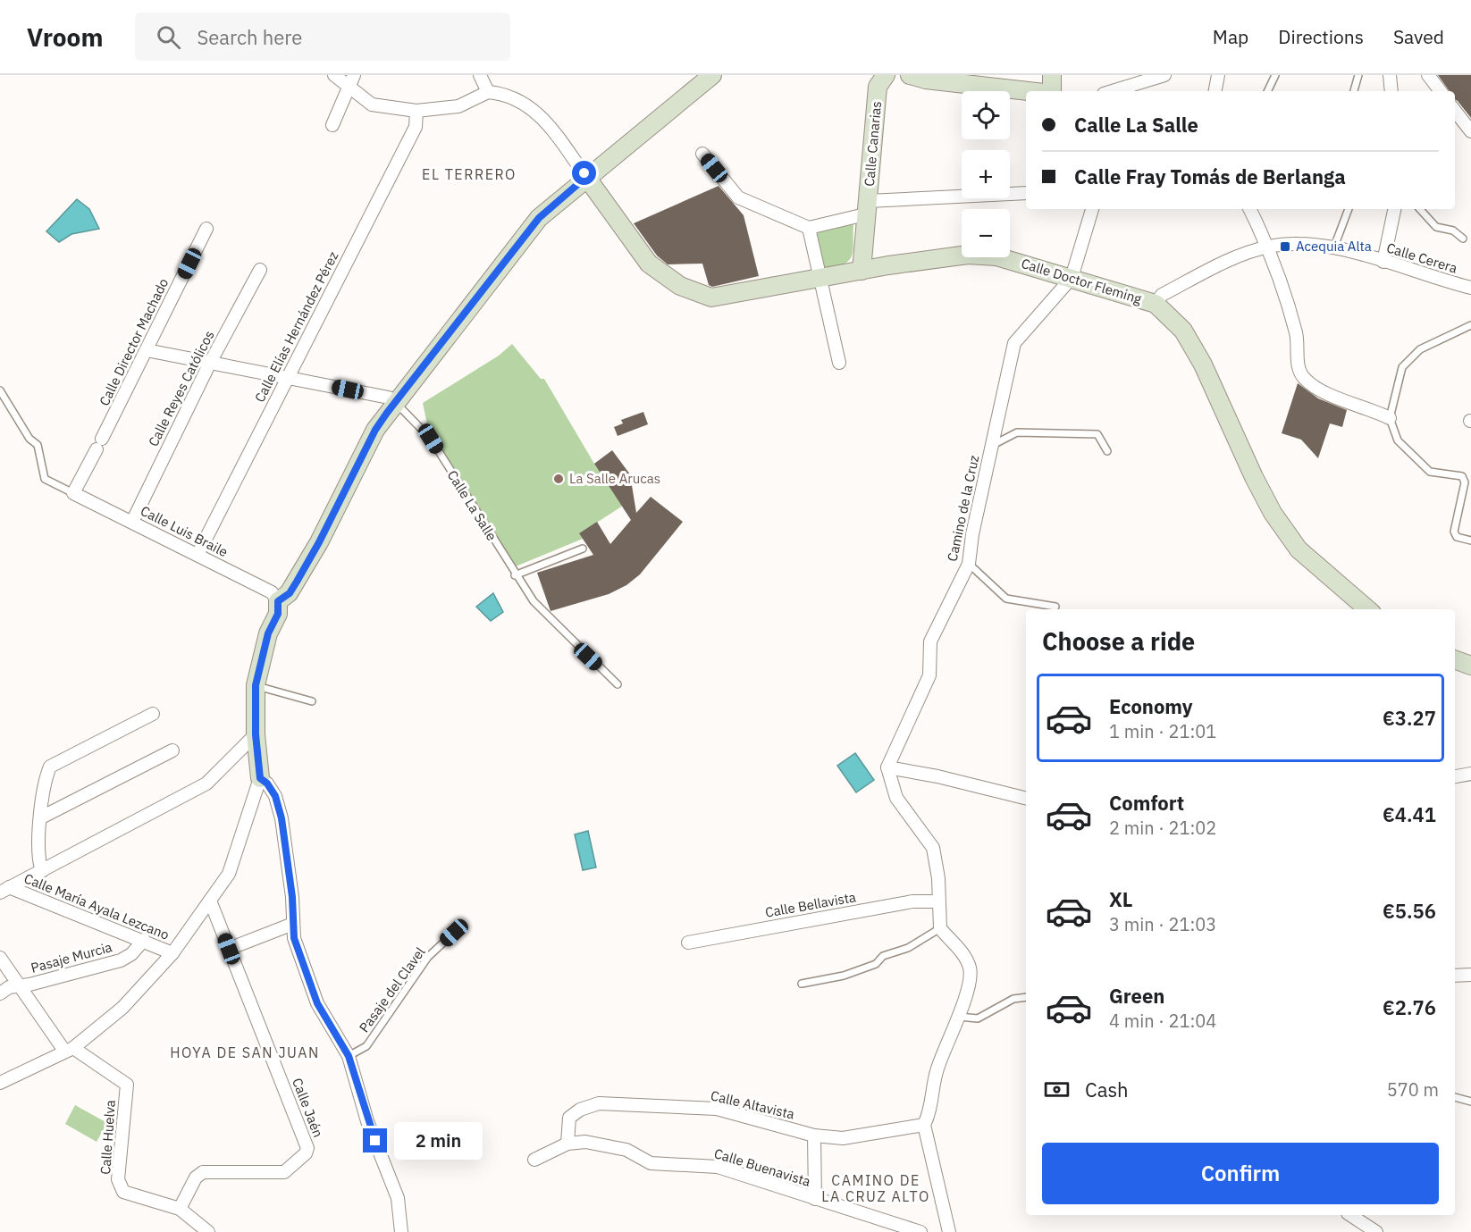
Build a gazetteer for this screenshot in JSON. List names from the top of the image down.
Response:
{
  "streets": {
    "street": [
      "Calle Canarias",
      "Calle Cerera",
      "Calle Doctor Fleming",
      "Calle Elías Hernández Pérez",
      "Calle Director Machado",
      "Calle Reyes Católicos",
      "Camino de la Cruz",
      "Calle Luis Braile",
      "Calle Bellavista",
      "Calle María Ayala Lezcano",
      "Pasaje Murcia",
      "Calle Altavista",
      "Calle Jaén",
      "Calle Huelva",
      "Calle Buenavista"
    ],
    "lane": ["Calle La Salle", "Pasaje del Clavel"]
  },
  "crossings": [
    ["Calle Canarias", "Calle Doctor Fleming"],
    ["Calle Cerera", "Calle Doctor Fleming"],
    ["Calle Doctor Fleming", "Camino de la Cruz"],
    ["Calle Elías Hernández Pérez", "Calle Luis Braile"],
    ["Calle Director Machado", "Calle Luis Braile"],
    ["Calle Reyes Católicos", "Calle Luis Braile"],
    ["Calle María Ayala Lezcano", "Pasaje Murcia"],
    ["Calle Altavista", "Calle Buenavista"],
    ["Calle Jaén", "Calle Huelva"]
  ],
  "districts": ["EL TERRERO", "HOYA DE SAN JUAN", "CAMINO DE LA CRUZ ALTO"],
  "places": {
    "transit": ["Acequia Alta"],
    "other": ["La Salle Arucas"]
  },
  "page": {
    "header": "Vroom",
    "search": "Search here",
    "nav": ["Map", "Directions", "Saved"],
    "map_buttons": ["+", "−"],
    "banner": ["Calle La Salle", "Calle Fray Tomás de Berlanga"],
    "heading": "Choose a ride",
    "list": [
      {
        "name": "Economy",
        "note": "1 min · 21:01",
        "value": "€3.27"
      },
      {
        "name": "Comfort",
        "note": "2 min · 21:02",
        "value": "€4.41"
      },
      {
        "name": "XL",
        "note": "3 min · 21:03",
        "value": "€5.56"
      },
      {
        "name": "Green",
        "note": "4 min · 21:04",
        "value": "€2.76"
      }
    ],
    "pay": ["Cash", "570 m"],
    "bubble": "2 min",
    "buttons": "Confirm"
  }
}
